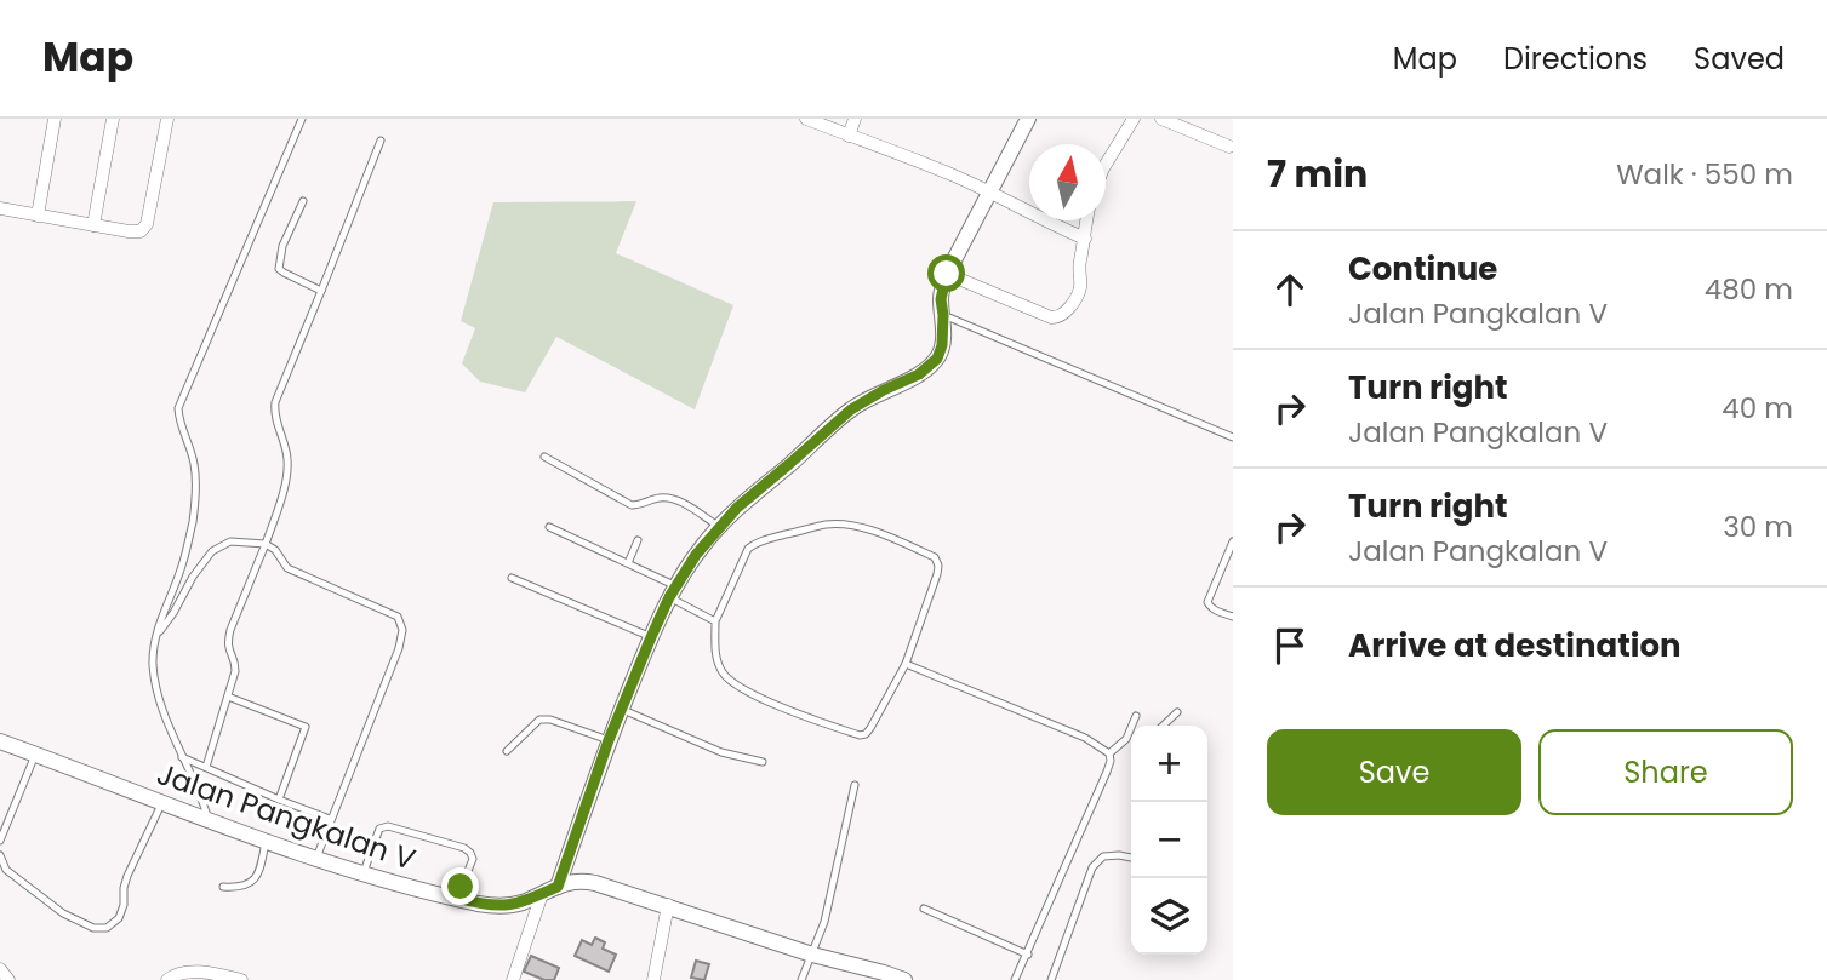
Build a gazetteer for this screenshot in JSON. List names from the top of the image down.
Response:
{
  "streets": {
    "street": ["Jalan Pangkalan V"]
  },
  "north": "top",
  "page": {
    "header": "Map",
    "nav": ["Map", "Directions", "Saved"],
    "heading": ["7 min", "Walk · 550 m"],
    "list": [
      ["Continue", "Jalan Pangkalan V", "480 m"],
      ["Turn right", "Jalan Pangkalan V", "40 m"],
      ["Turn right", "Jalan Pangkalan V", "30 m"],
      "Arrive at destination"
    ],
    "buttons": ["Save", "Share"],
    "map_buttons": ["+", "−"]
  }
}
